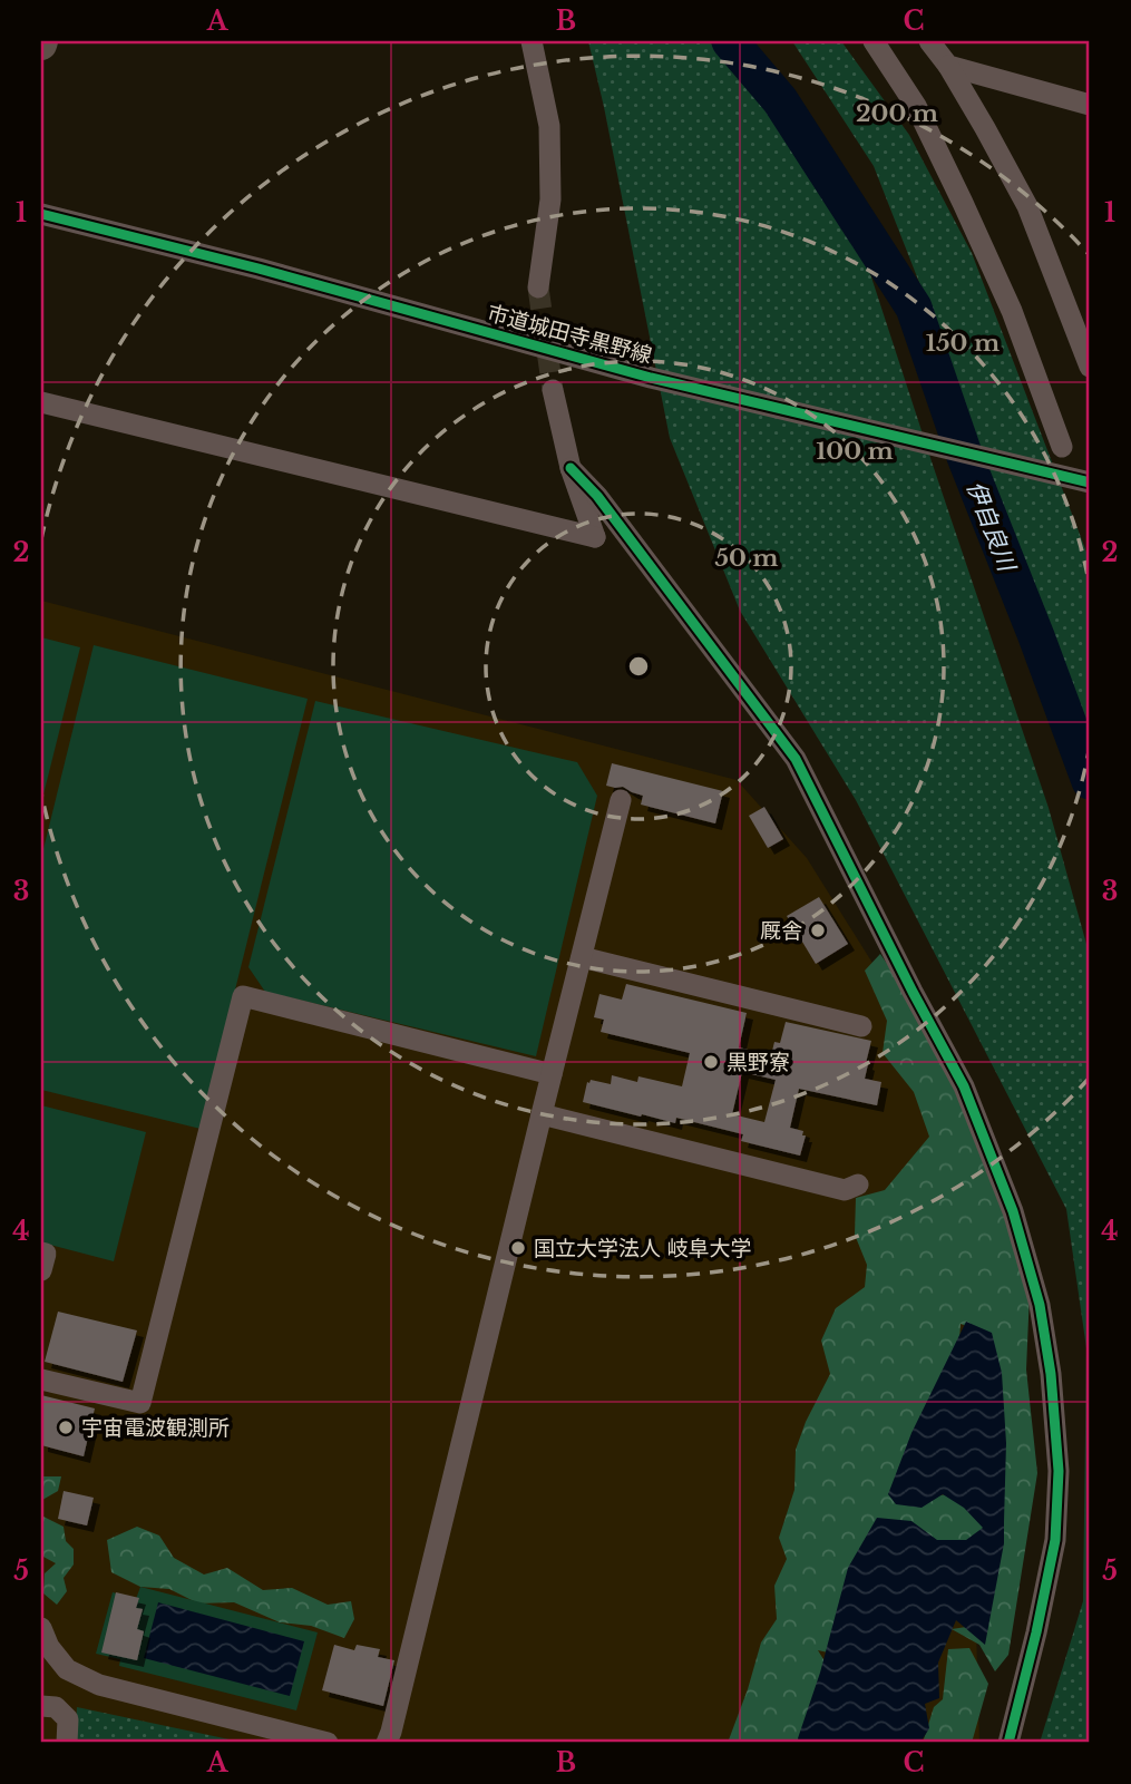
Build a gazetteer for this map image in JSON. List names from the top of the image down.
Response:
{
  "streets": {
    "street": ["市道城田寺黒野線"]
  },
  "water": ["伊自良川"],
  "places": [
    "厩舎",
    "黒野寮",
    "国立大学法人 岐阜大学",
    "宇宙電波観測所"
  ],
  "grid": {
    "columns": ["A", "B", "C"],
    "rows": [
      "1",
      "2",
      "3",
      "4",
      "5"
    ]
  },
  "rings": [
    "200 m",
    "150 m",
    "100 m",
    "50 m"
  ]
}
